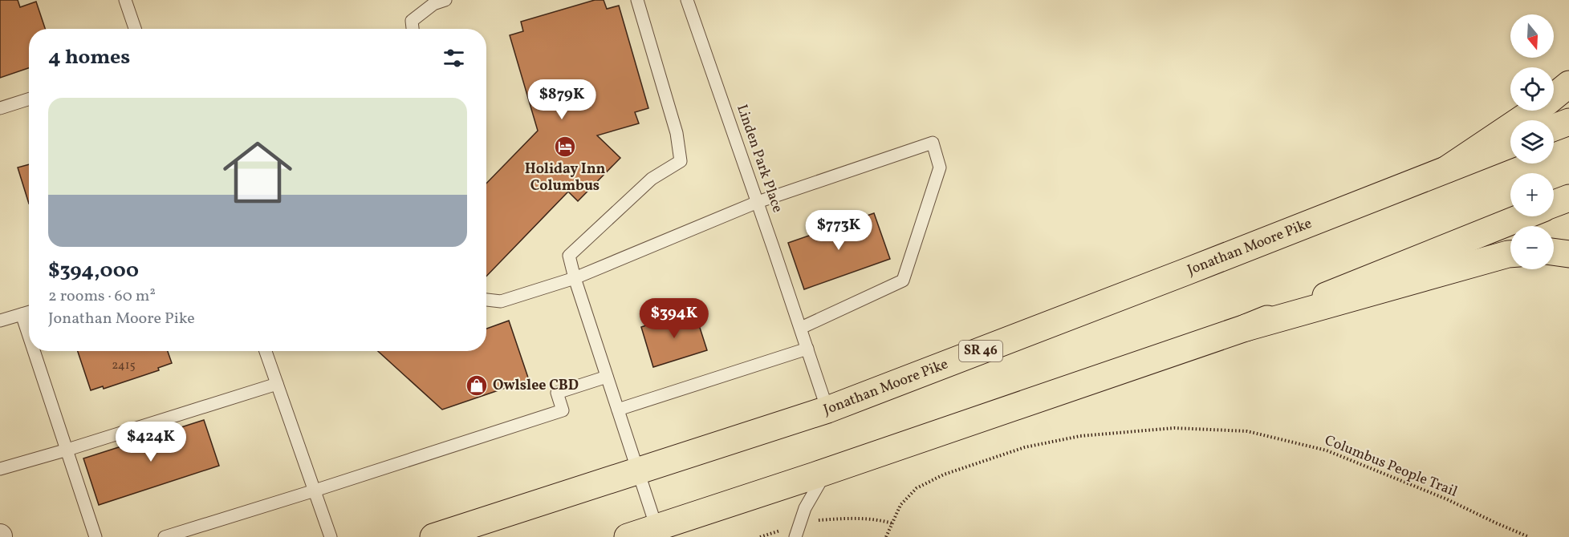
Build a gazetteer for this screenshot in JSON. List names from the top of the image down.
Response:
{
  "streets": {
    "highway": ["Jonathan Moore Pike", "SR 46"],
    "lane": ["Linden Park Place"],
    "path": ["Columbus People Trail"]
  },
  "crossings": [
    ["Linden Park Place", "Jonathan Moore Pike"]
  ],
  "places": {
    "hotel": ["Holiday Inn Columbus"],
    "shop": ["Owlslee CBD"]
  },
  "house_numbers": ["2415"],
  "north": "bottom",
  "page": {
    "map_buttons": ["+", "−"],
    "heading": "4 homes",
    "price": [
      "$879K",
      "$773K",
      "$394K",
      "$424K"
    ],
    "list": [
      {
        "name": "$394,000",
        "note": "2 rooms · 60 m² · Jonathan Moore Pike"
      }
    ]
  }
}
